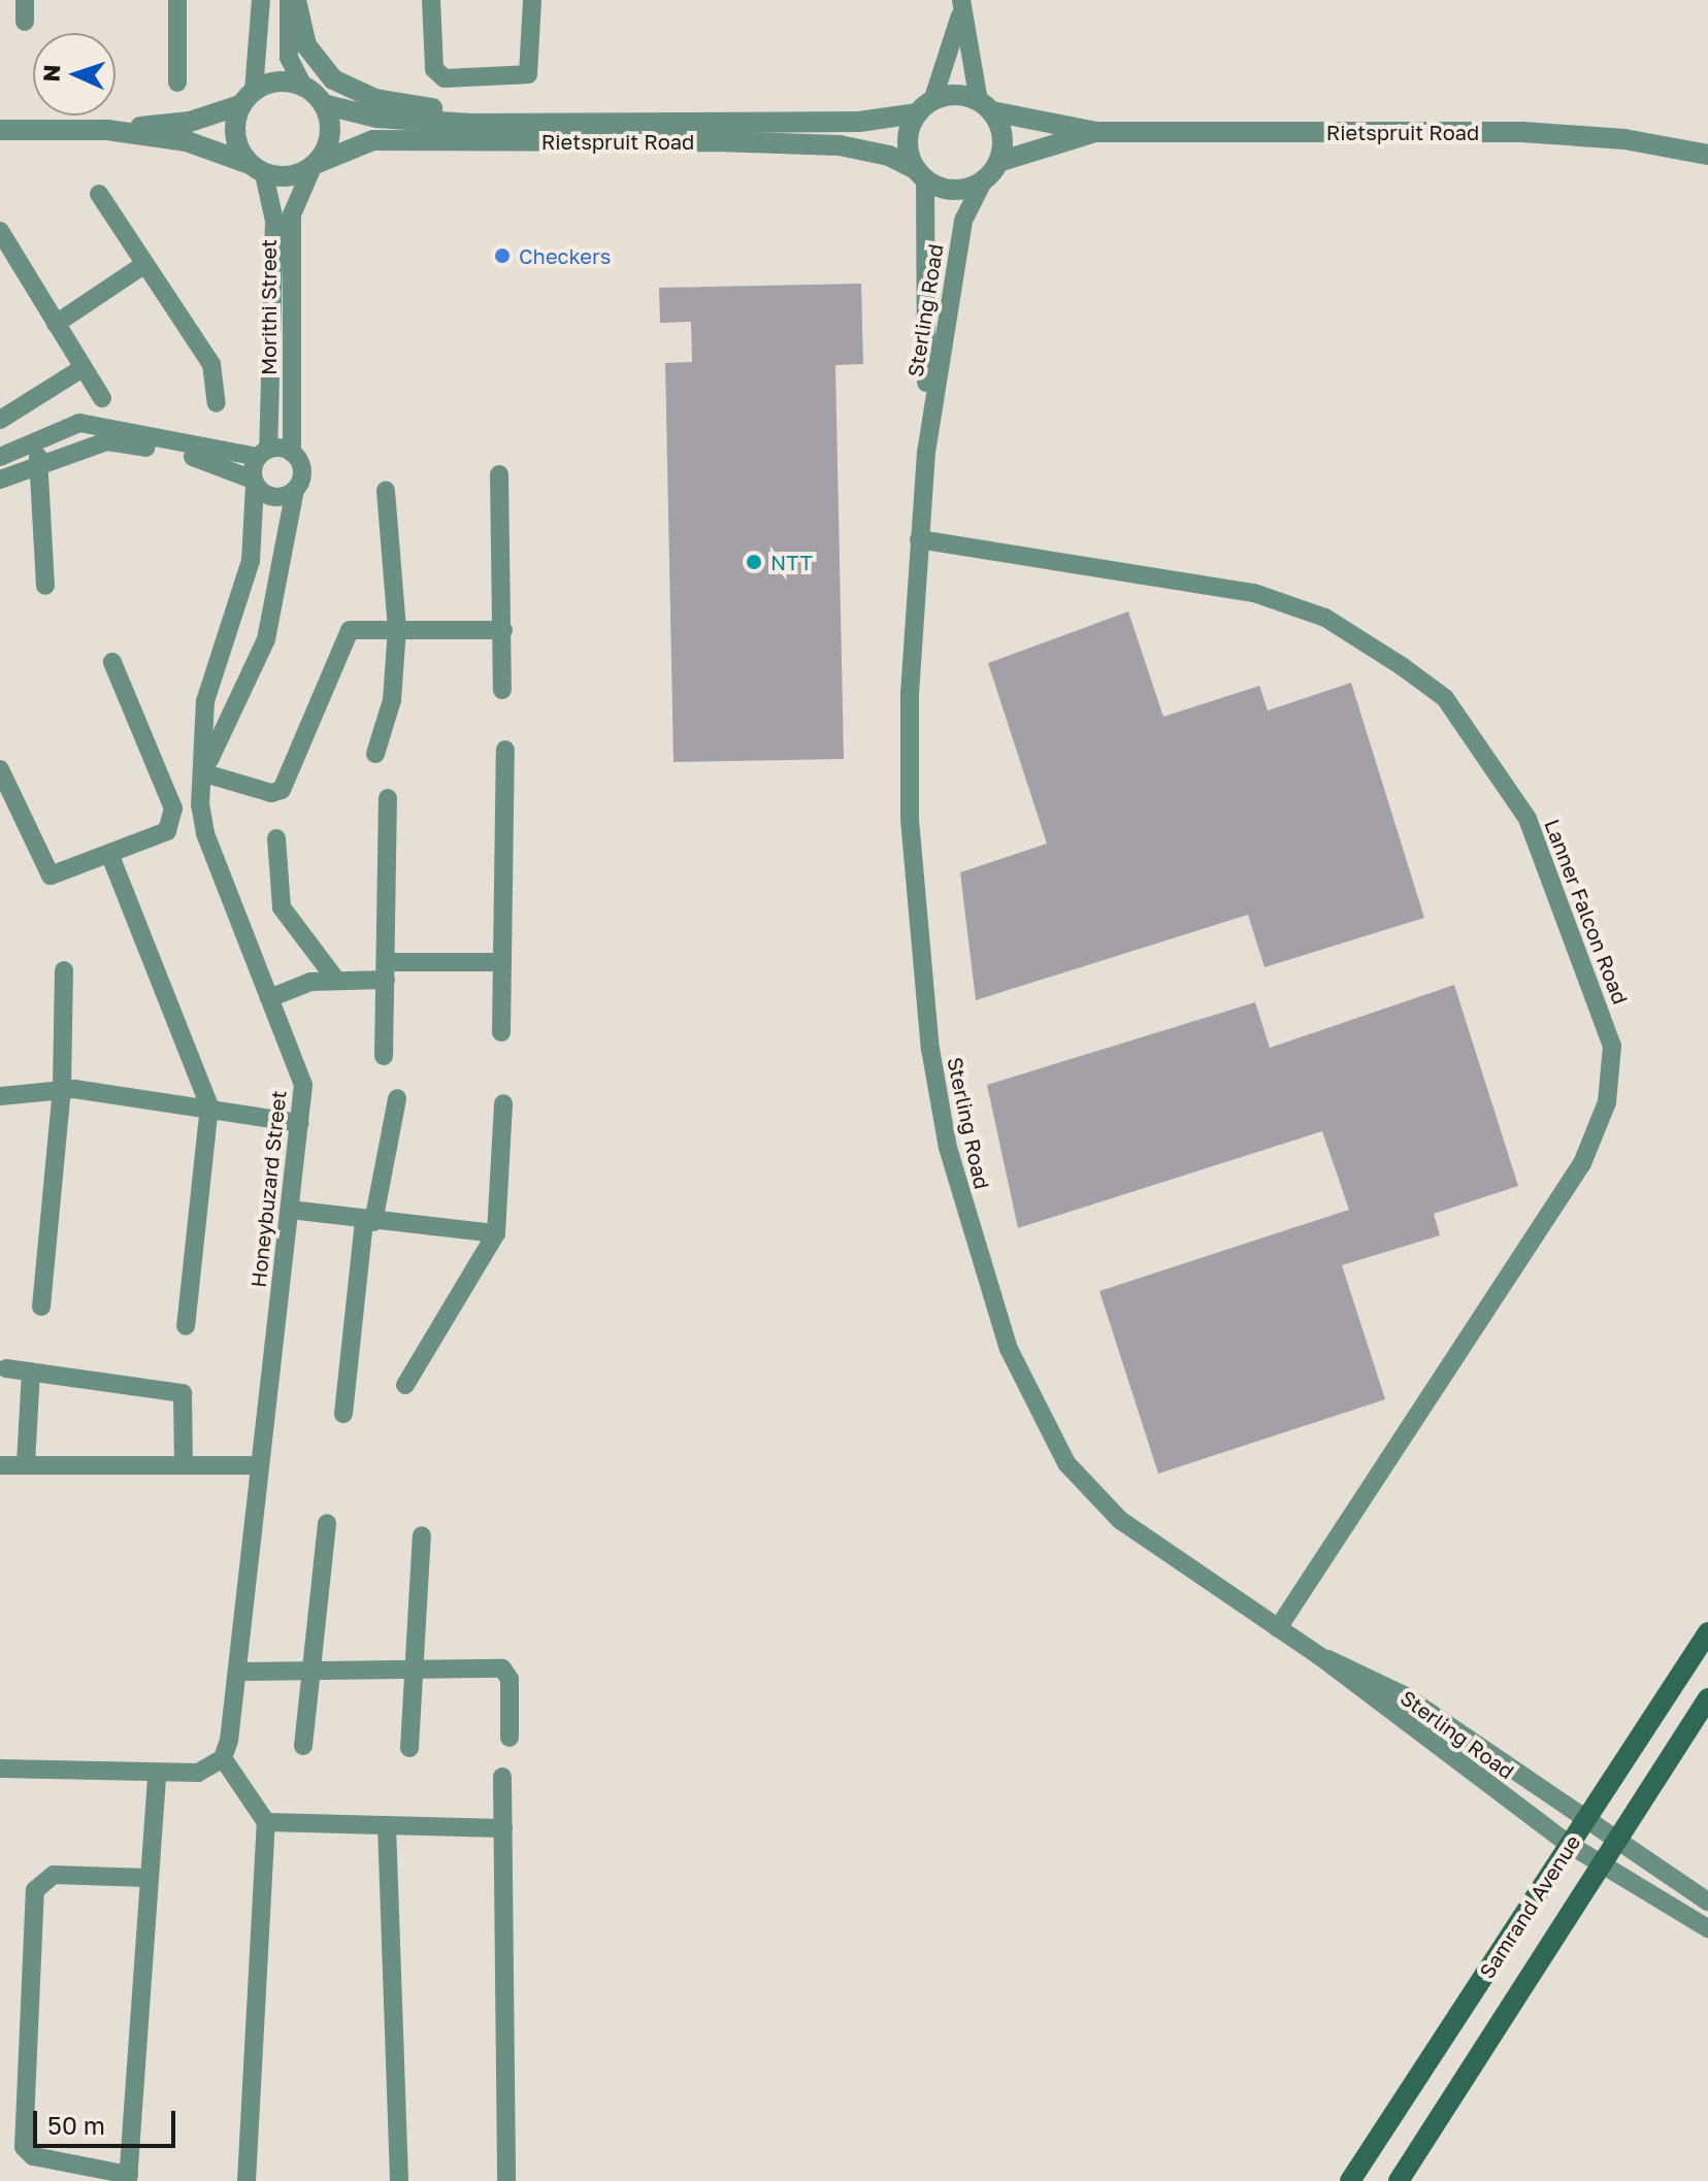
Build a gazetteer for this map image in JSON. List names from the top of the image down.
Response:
{
  "streets": {
    "main road": ["Samrand Avenue"],
    "street": [
      "Rietspruit Road",
      "Morithi Street",
      "Sterling Road",
      "Lanner Falcon Road",
      "Honeybuzard Street"
    ]
  },
  "crossings": [
    ["Rietspruit Road", "Morithi Street"],
    ["Rietspruit Road", "Sterling Road"],
    ["Morithi Street", "Honeybuzard Street"],
    ["Sterling Road", "Lanner Falcon Road"],
    ["Sterling Road", "Samrand Avenue"]
  ],
  "places": ["Checkers", "NTT"],
  "scale_bar": "50 m",
  "north": "left"
}
